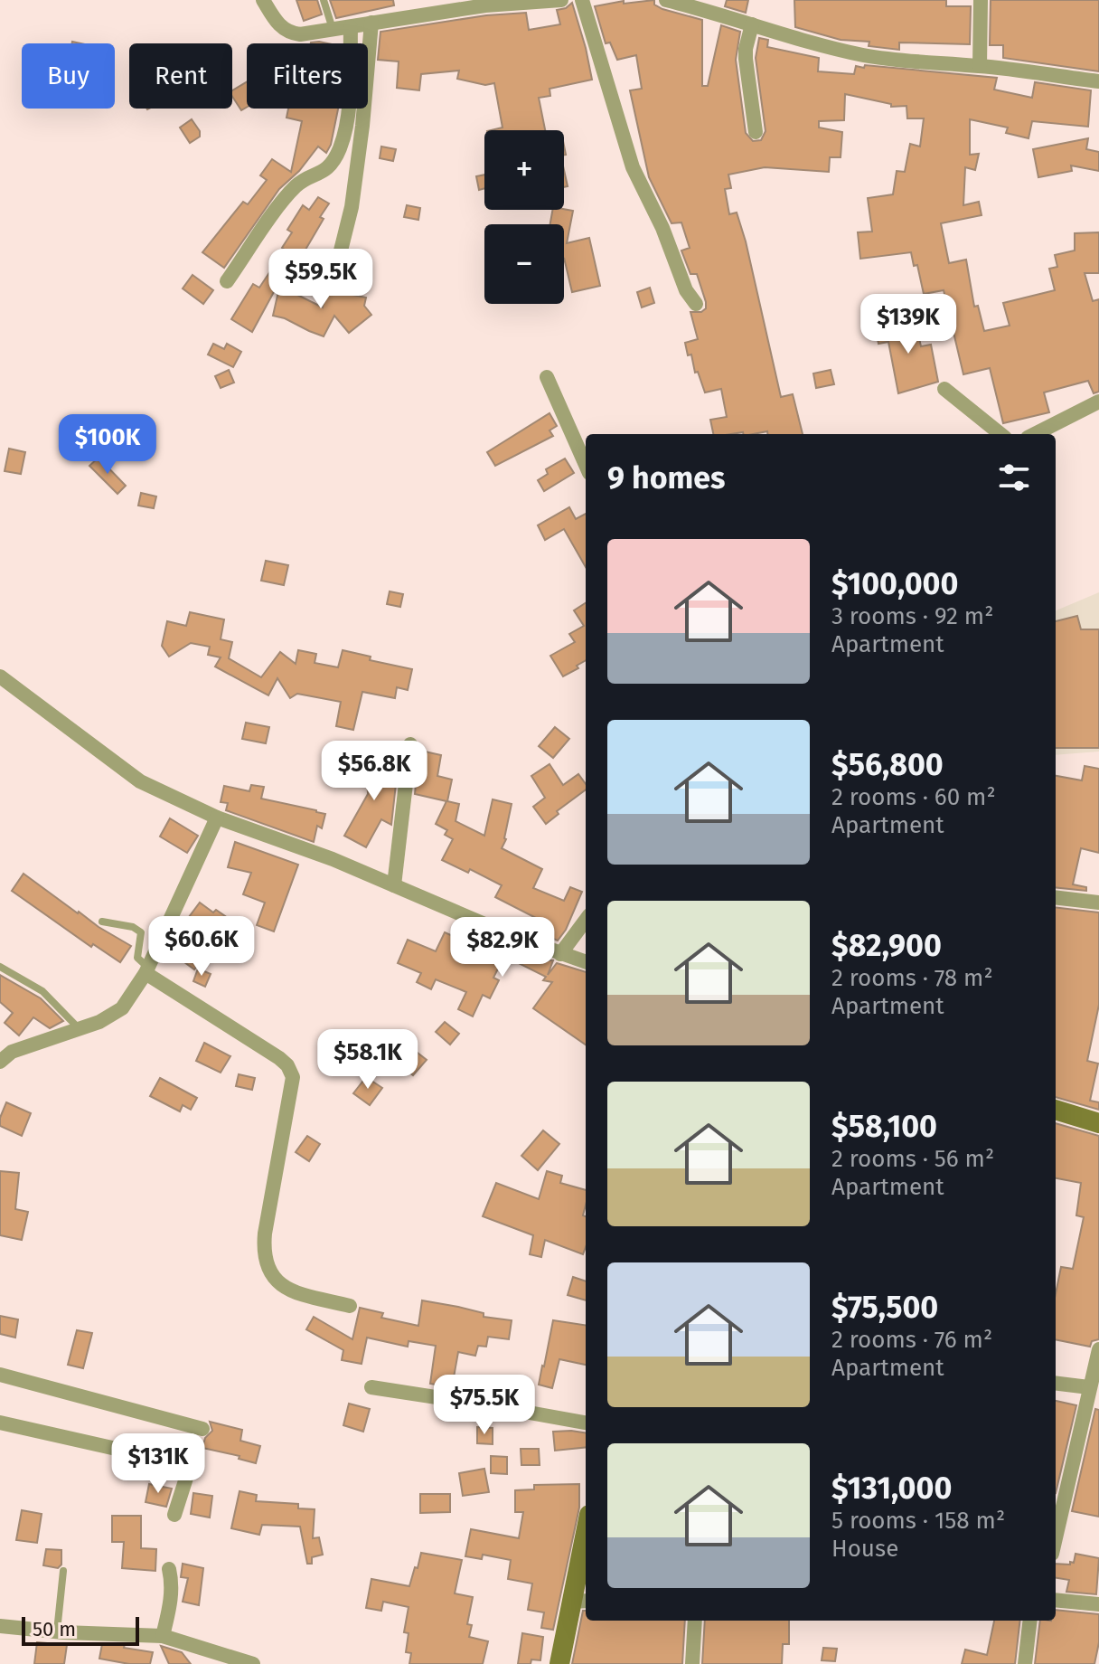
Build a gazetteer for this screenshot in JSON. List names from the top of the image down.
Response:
{
  "scale_bar": "50 m",
  "page": {
    "chip": ["Buy", "Rent", "Filters"],
    "map_buttons": ["+", "−"],
    "price": [
      "$59.5K",
      "$139K",
      "$100K",
      "$56.8K",
      "$60.6K",
      "$82.9K",
      "$58.1K",
      "$75.5K",
      "$131K"
    ],
    "heading": "9 homes",
    "list": [
      {
        "name": "$100,000",
        "note": "3 rooms · 92 m² · Apartment"
      },
      {
        "name": "$56,800",
        "note": "2 rooms · 60 m² · Apartment"
      },
      {
        "name": "$82,900",
        "note": "2 rooms · 78 m² · Apartment"
      },
      {
        "name": "$58,100",
        "note": "2 rooms · 56 m² · Apartment"
      },
      {
        "name": "$75,500",
        "note": "2 rooms · 76 m² · Apartment"
      },
      {
        "name": "$131,000",
        "note": "5 rooms · 158 m² · House"
      }
    ],
    "scale": "50 m"
  }
}
